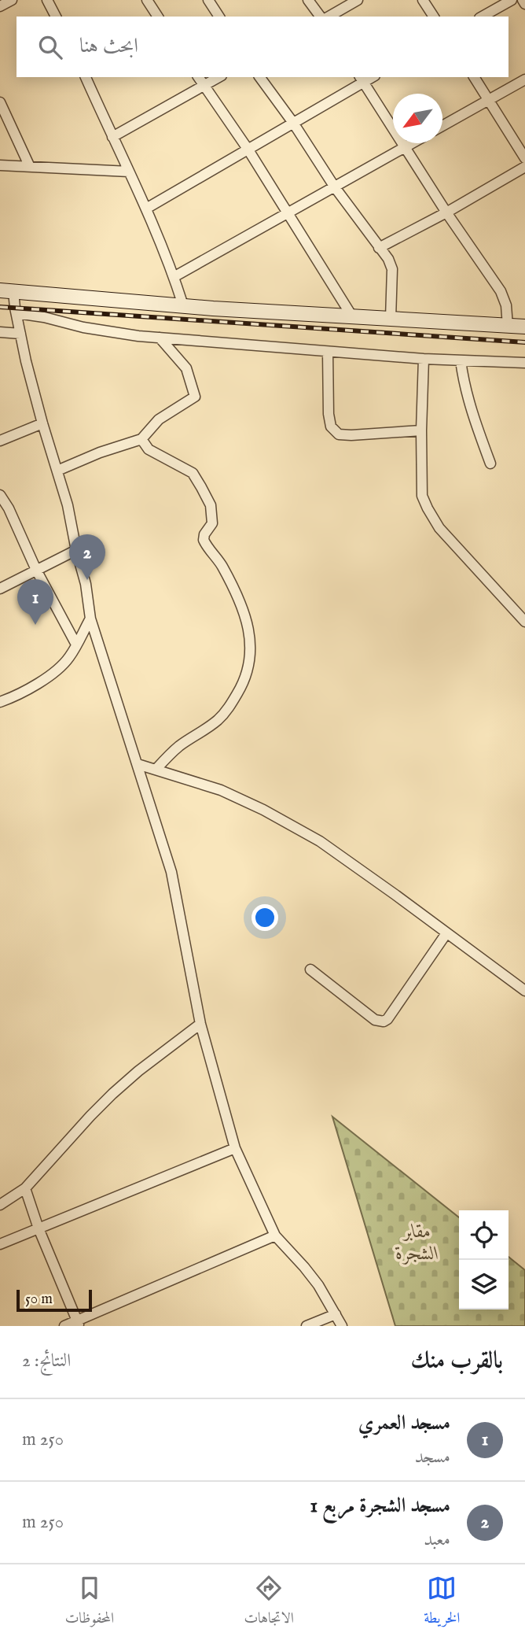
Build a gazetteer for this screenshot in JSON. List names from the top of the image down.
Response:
{
  "parks": ["مقابر الشجرة"],
  "scale_bar": "50 m",
  "north": "bottom left",
  "page": {
    "search": "ابحث هنا",
    "pins": ["2", "1"],
    "scale": "50 m",
    "heading": ["بالقرب منك", "النتائج: 2"],
    "list": [
      {
        "mark": "1",
        "name": "مسجد العمري",
        "note": "مسجد",
        "value": "250 m"
      },
      {
        "mark": "2",
        "name": "مسجد الشجرة مربع 1",
        "note": "معبد",
        "value": "250 m"
      }
    ],
    "nav": ["الخريطة", "الاتجاهات", "المحفوظات"]
  }
}
